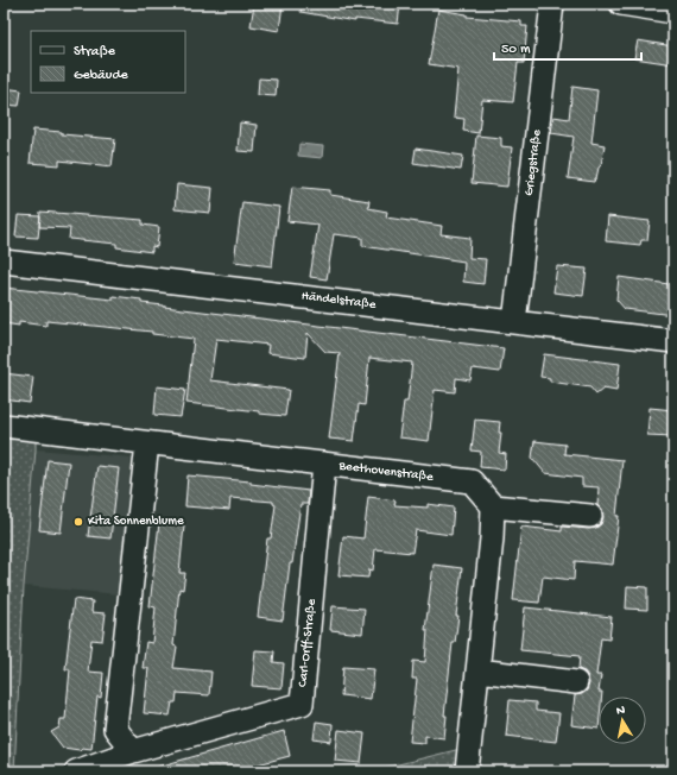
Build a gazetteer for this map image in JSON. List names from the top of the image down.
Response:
{
  "streets": {
    "street": [
      "Griegstraße",
      "Händelstraße",
      "Beethovenstraße",
      "Carl-Orff-Straße"
    ]
  },
  "crossings": [
    ["Griegstraße", "Händelstraße"],
    ["Beethovenstraße", "Carl-Orff-Straße"]
  ],
  "places": ["Kita Sonnenblume"],
  "legend": ["Straße", "Gebäude"],
  "scale_bar": "50 m",
  "north": "top"
}
